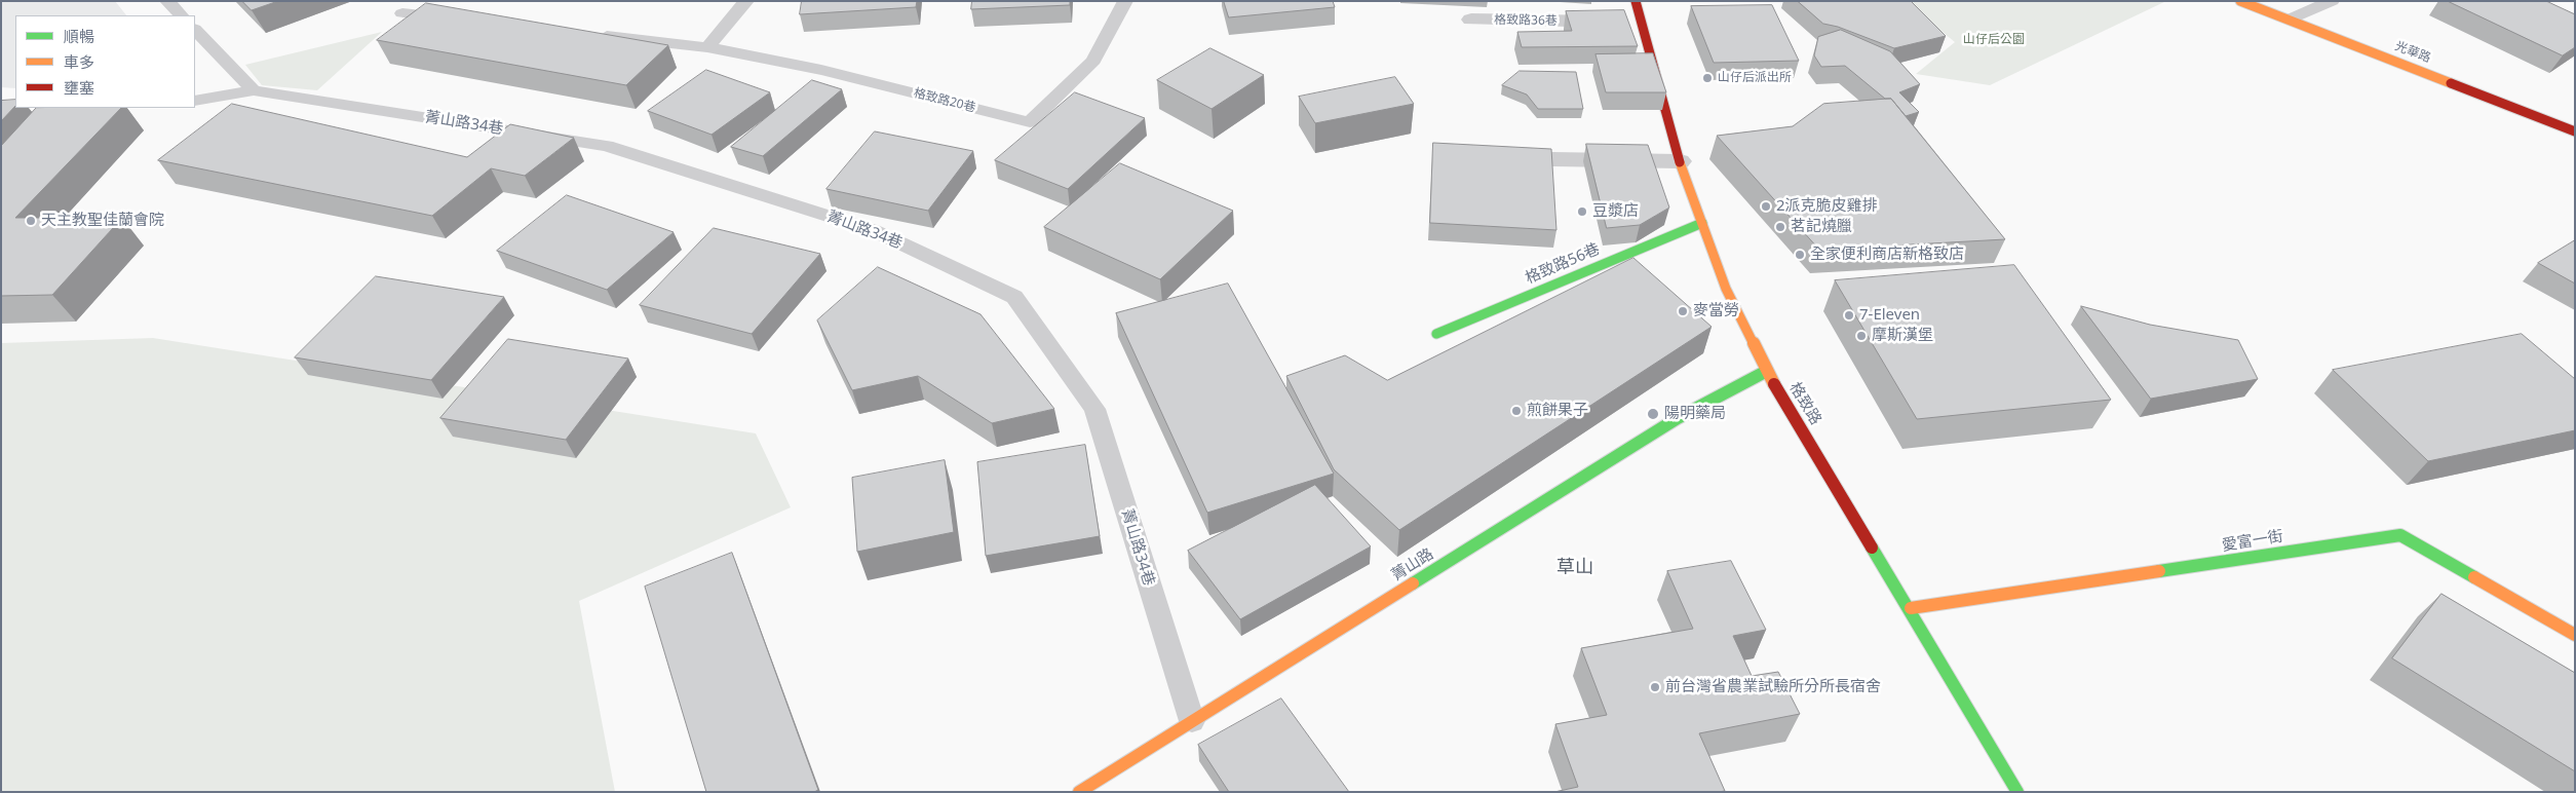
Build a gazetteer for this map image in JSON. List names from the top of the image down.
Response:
{
  "streets": {
    "street": [
      "格致路36巷",
      "光華路",
      "格致路56巷",
      "格致路",
      "愛富一街",
      "菁山路"
    ],
    "lane": ["格致路20巷", "菁山路34巷"]
  },
  "crossings": [
    ["格致路36巷", "格致路"],
    ["菁山路34巷", "菁山路"],
    ["格致路56巷", "格致路"],
    ["格致路", "愛富一街"],
    ["格致路", "菁山路"]
  ],
  "districts": ["草山"],
  "parks": ["山仔后公園"],
  "places": [
    "山仔后派出所",
    "2派克脆皮雞排",
    "豆漿店",
    "天主教聖佳蘭會院",
    "茗記燒臘",
    "全家便利商店新格致店",
    "麥當勞",
    "7-Eleven",
    "摩斯漢堡",
    "煎餅果子",
    "陽明藥局",
    "前台灣省農業試驗所分所長宿舍"
  ],
  "legend": ["順暢", "車多", "壅塞"]
}
